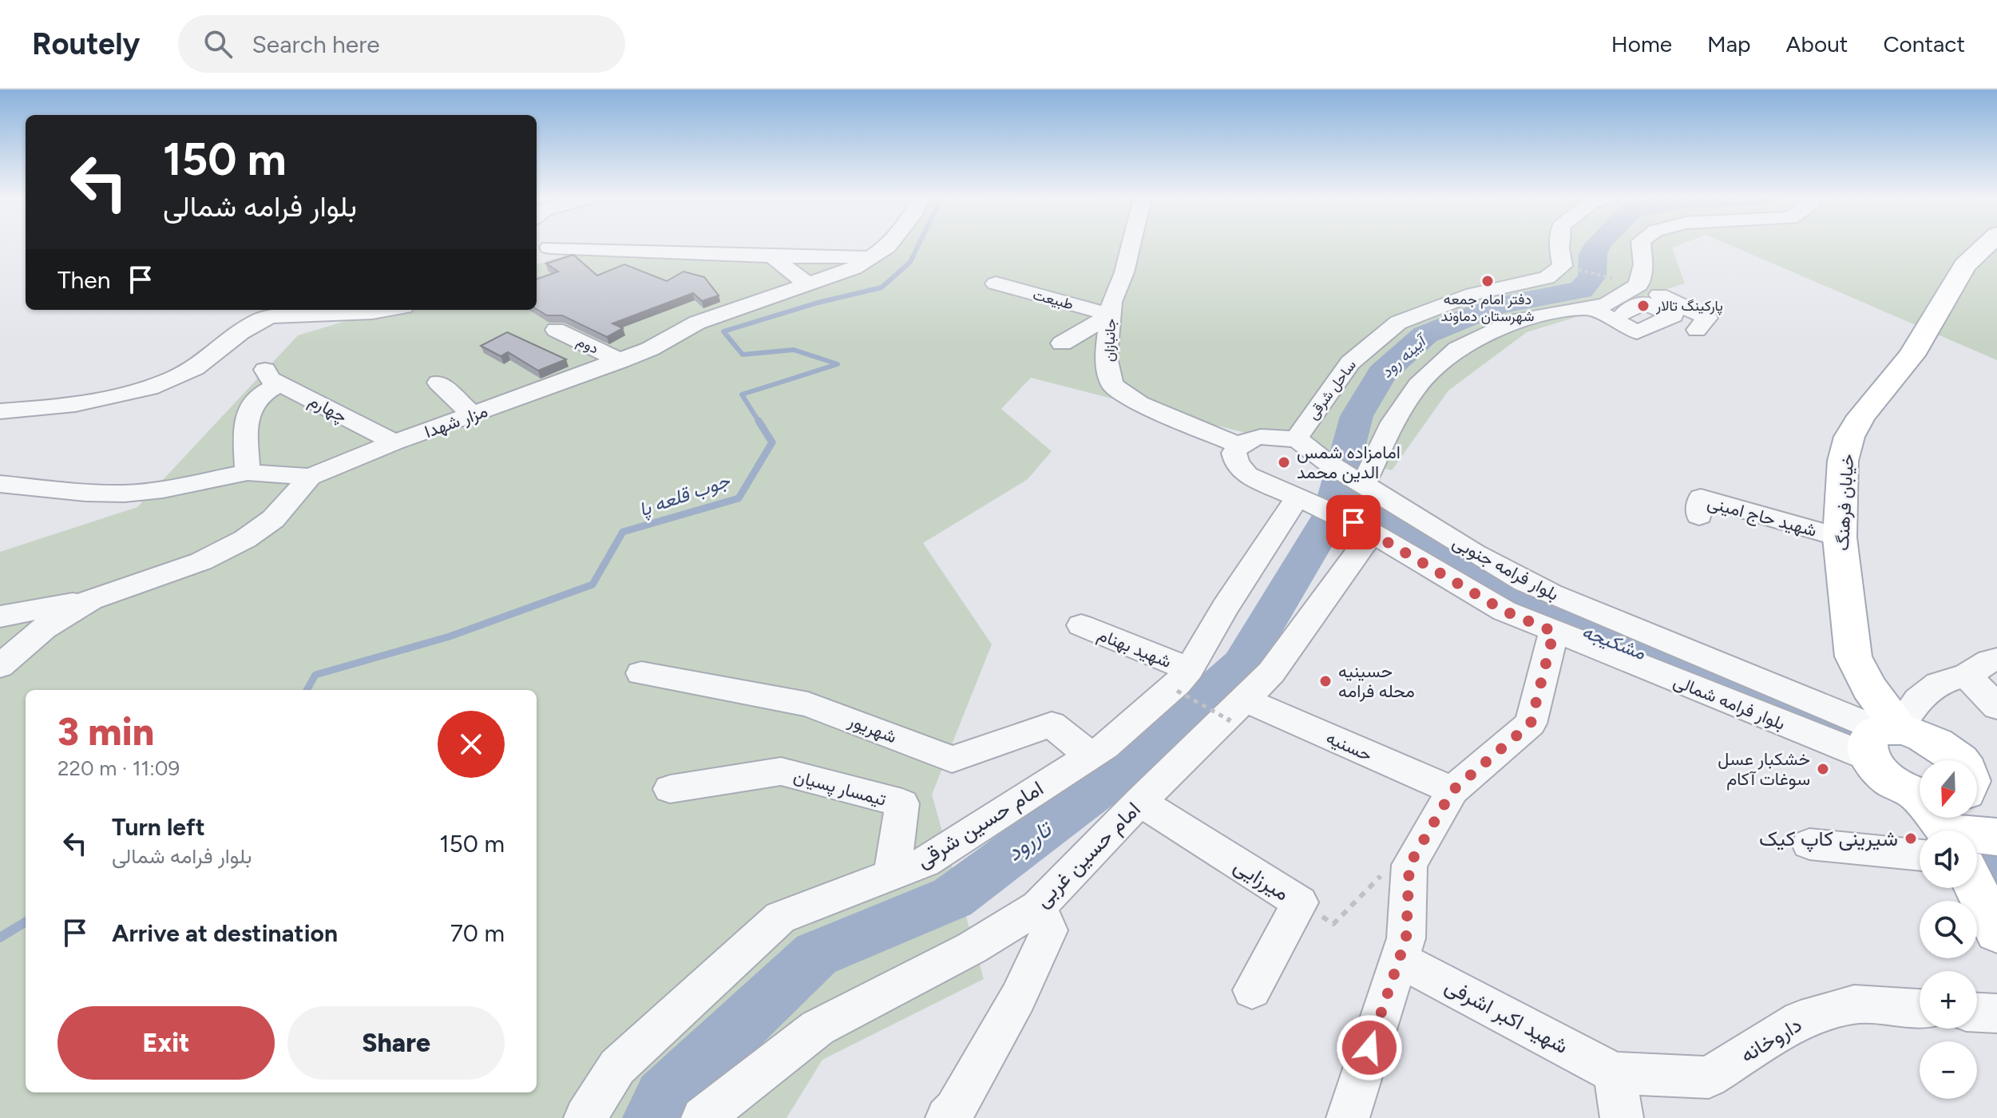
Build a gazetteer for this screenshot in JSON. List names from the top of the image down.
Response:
{
  "streets": {
    "main road": ["خیابان فرهنگ"],
    "street": [
      "طبیعت",
      "جانبازان",
      "دوم",
      "ساحل شرقی",
      "چهارم",
      "مزار شهدا",
      "شهید حاج امینی",
      "بلوار فرامه جنوبی",
      "شهید بهنام",
      "بلوار فرامه شمالی",
      "شهریور",
      "حسنیه",
      "تیمسار پسیان",
      "امام حسین شرقی",
      "امام حسین غربی",
      "میرزایی",
      "شهید اکبر اشرفی",
      "داروخانه"
    ]
  },
  "crossings": [
    ["طبیعت", "جانبازان"],
    ["جانبازان", "بلوار فرامه شمالی"],
    ["دوم", "مزار شهدا"],
    ["ساحل شرقی", "بلوار فرامه جنوبی"],
    ["چهارم", "مزار شهدا"],
    ["خیابان فرهنگ", "شهید حاج امینی"],
    ["خیابان فرهنگ", "بلوار فرامه جنوبی"],
    ["خیابان فرهنگ", "بلوار فرامه شمالی"],
    ["بلوار فرامه جنوبی", "بلوار فرامه شمالی"],
    ["شهید بهنام", "امام حسین شرقی"],
    ["بلوار فرامه شمالی", "امام حسین شرقی"],
    ["بلوار فرامه شمالی", "امام حسین غربی"],
    ["شهریور", "امام حسین شرقی"],
    ["حسنیه", "امام حسین غربی"],
    ["تیمسار پسیان", "امام حسین شرقی"],
    ["امام حسین غربی", "میرزایی"],
    ["شهید اکبر اشرفی", "داروخانه"]
  ],
  "water": [
    "آیینه رود",
    "جوب قلعه پا",
    "مشکیجه",
    "تاررود"
  ],
  "places": [
    "دفتر امام جمعه شهرستان دماوند",
    "پارکینگ تالار",
    "امامزاده شمس الدین محمد",
    "حسینیه محله فرامه",
    "خشکبار عسل سوغات آکام",
    "شیرینی کاپ کیک"
  ],
  "north": "bottom",
  "page": {
    "header": "Routely",
    "search": "Search here",
    "nav": [
      "Home",
      "Map",
      "About",
      "Contact"
    ],
    "turn": ["150 m", "بلوار فرامه شمالی"],
    "then": "Then",
    "heading": ["3 min", "220 m · 11:09"],
    "map_buttons": ["+", "−"],
    "list": [
      {
        "name": "Turn left",
        "note": "بلوار فرامه شمالی",
        "value": "150 m"
      },
      {
        "name": "Arrive at destination",
        "value": "70 m"
      }
    ],
    "buttons": ["Exit", "Share"]
  }
}
